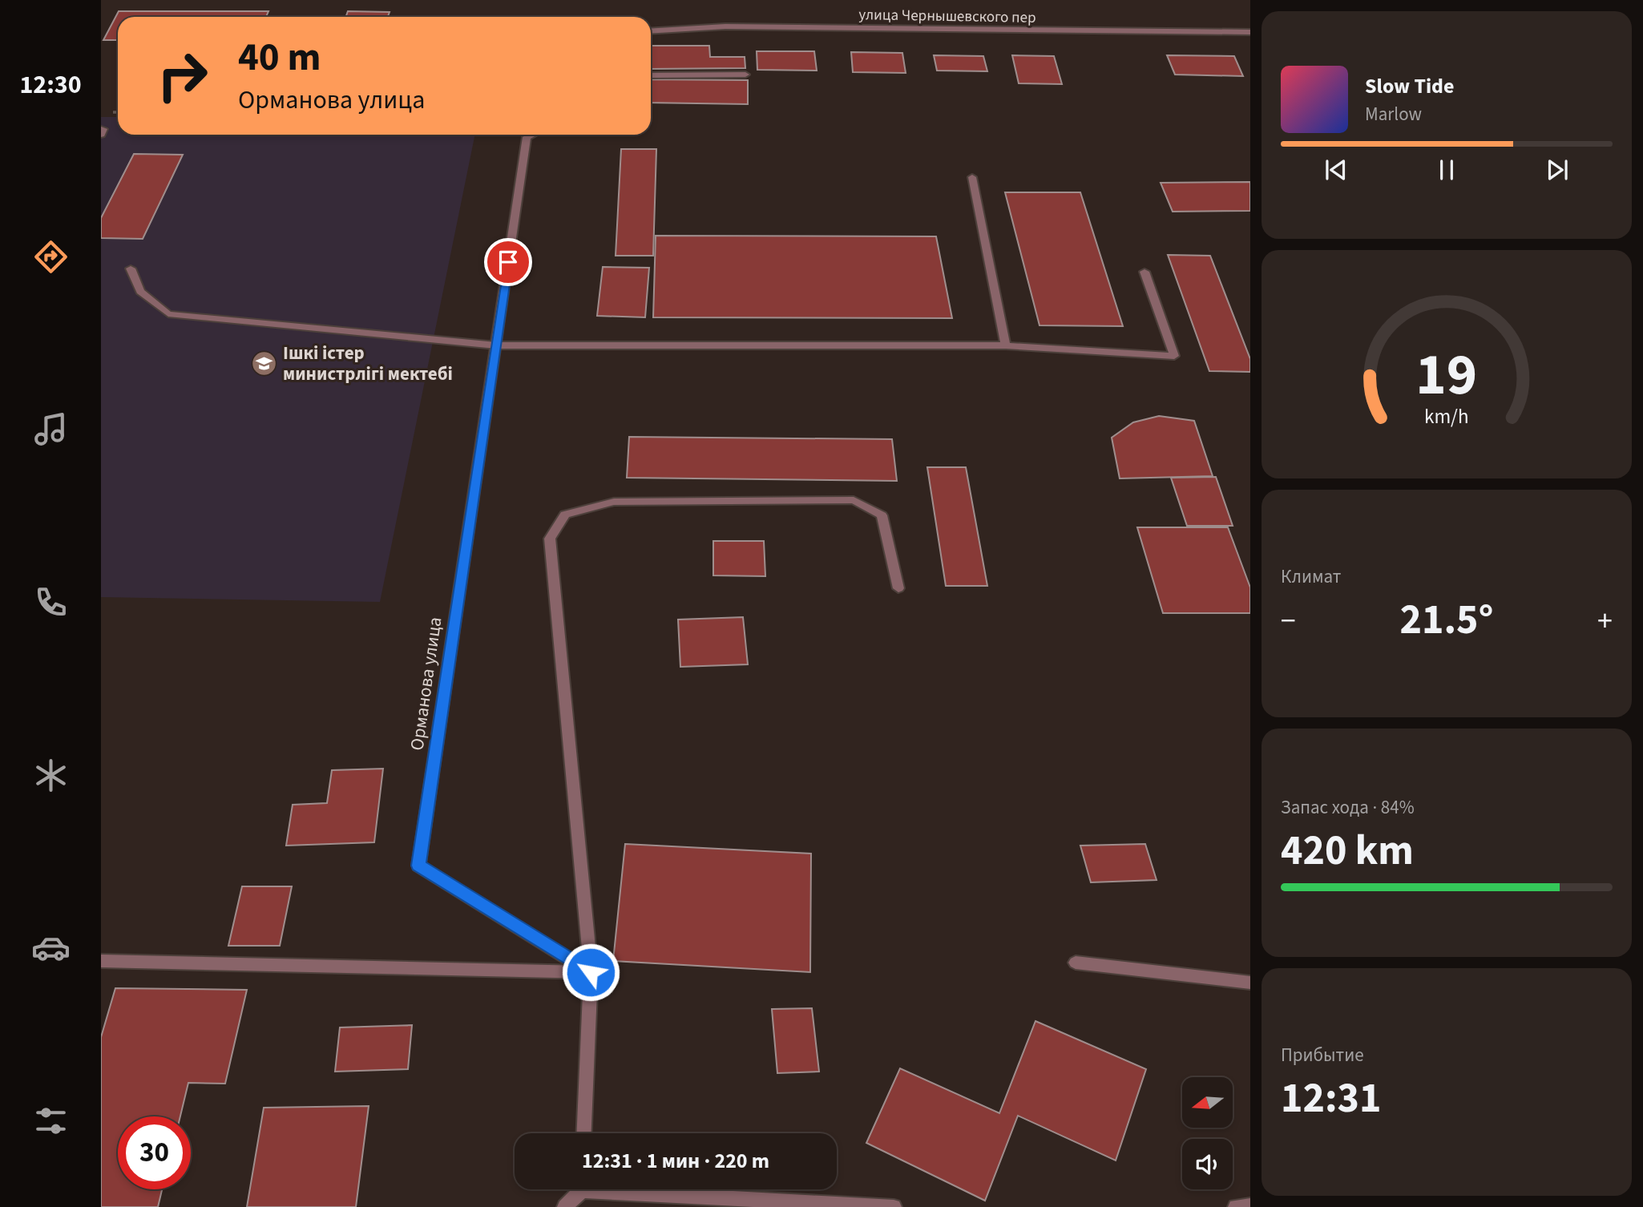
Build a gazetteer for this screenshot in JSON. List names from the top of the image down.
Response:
{
  "streets": {
    "street": ["улица Чернышевского пер", "Орманова улица"]
  },
  "places": {
    "school or university": ["Ішкі істер министрлігі мектебі"]
  },
  "north": "left",
  "page": {
    "tabs": "12:30",
    "turn": ["40 m", "Орманова улица"],
    "song": ["Slow Tide", "Marlow"],
    "tile": [
      "Климат",
      ["Запас хода · 84%", "420 km"],
      ["Прибытие", "12:31"]
    ],
    "heat": ["−", "21.5°", "+"],
    "limit": "30",
    "trip": "12:31 · 1 мин · 220 m",
    "gauge": ["19", "km/h"]
  }
}
